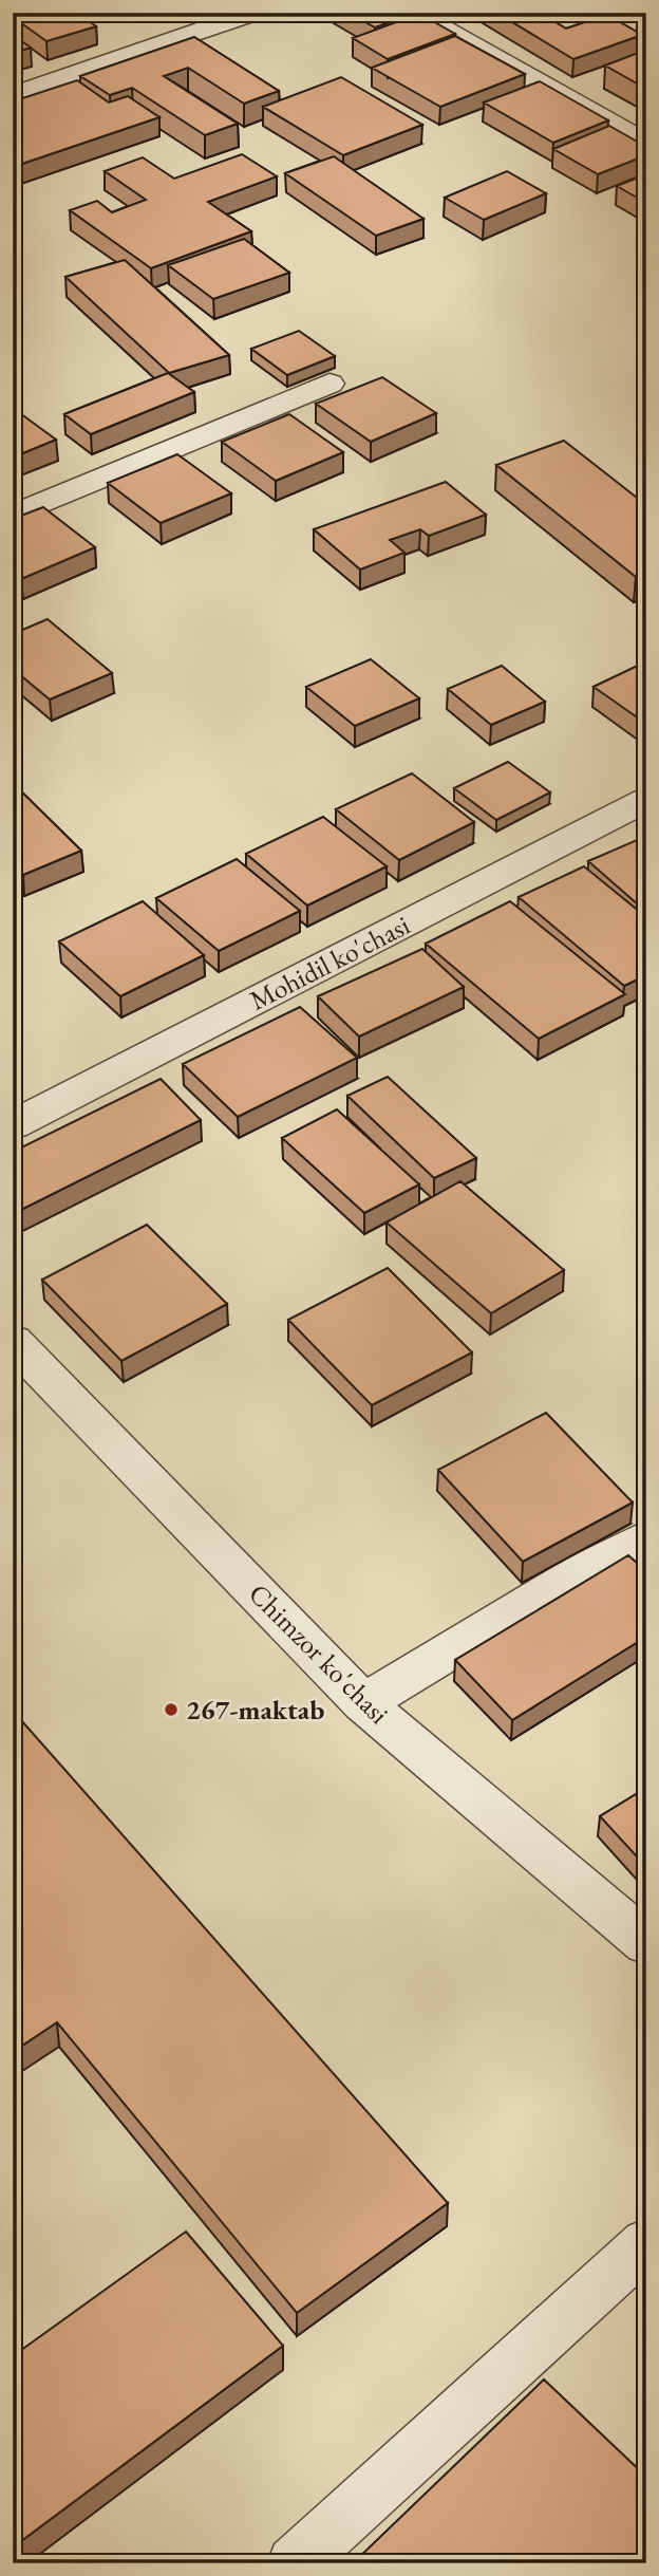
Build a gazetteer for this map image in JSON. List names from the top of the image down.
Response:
{
  "streets": {
    "street": ["Mohidil ko'chasi", "Chimzor ko'chasi"]
  },
  "places": ["267-maktab"]
}
